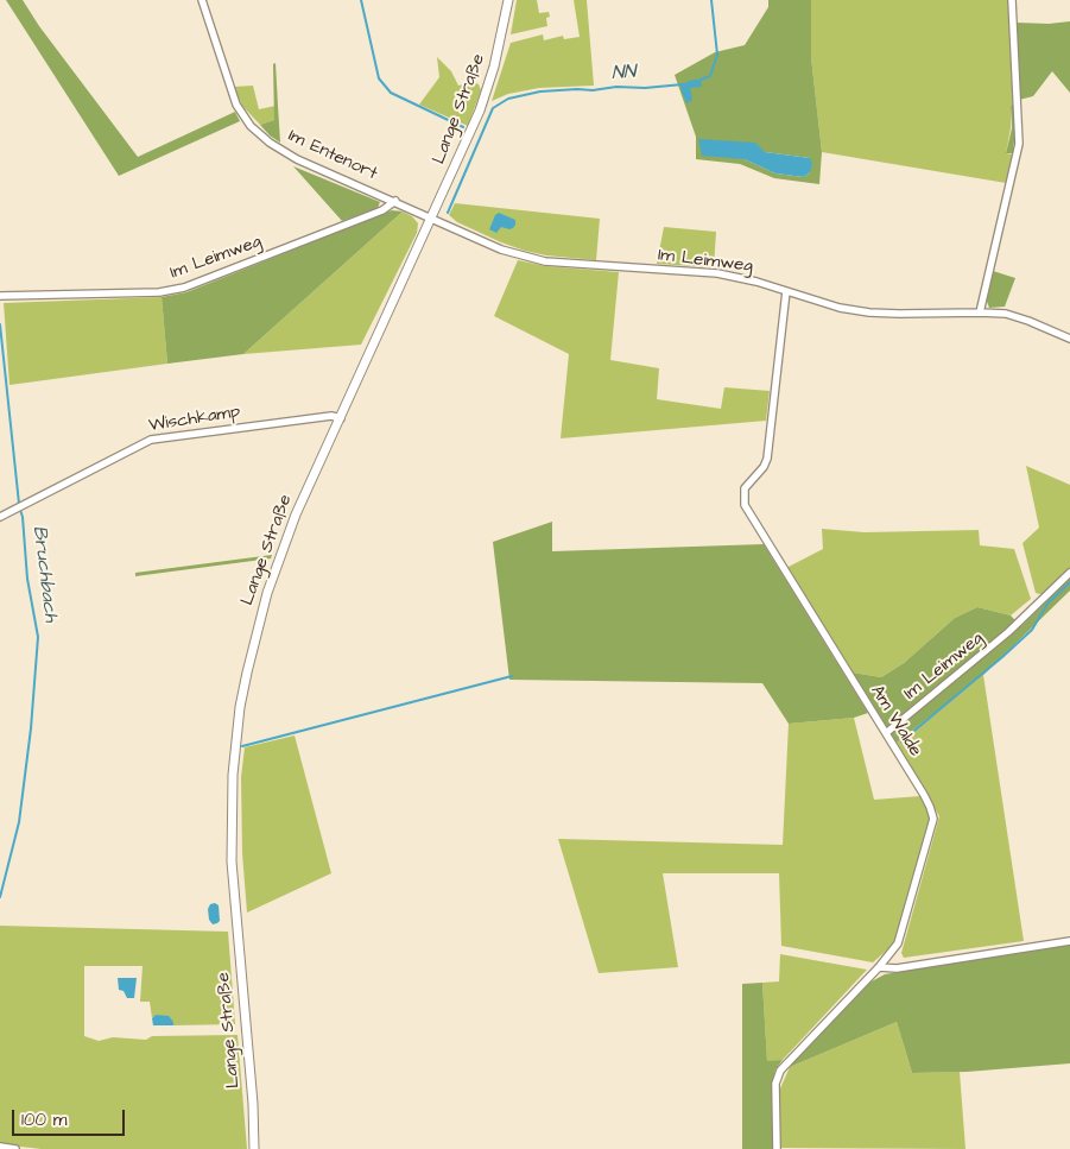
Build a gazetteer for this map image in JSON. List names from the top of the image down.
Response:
{
  "streets": {
    "street": [
      "Lange Straße",
      "Im Entenort",
      "Im Leimweg",
      "Wischkamp",
      "Am Walde"
    ]
  },
  "crossings": [
    ["Lange Straße", "Im Entenort"],
    ["Lange Straße", "Im Leimweg"],
    ["Lange Straße", "Wischkamp"],
    ["Im Entenort", "Im Leimweg"],
    ["Im Leimweg", "Am Walde"]
  ],
  "water": ["NN", "Bruchbach"],
  "scale_bar": "100 m"
}
